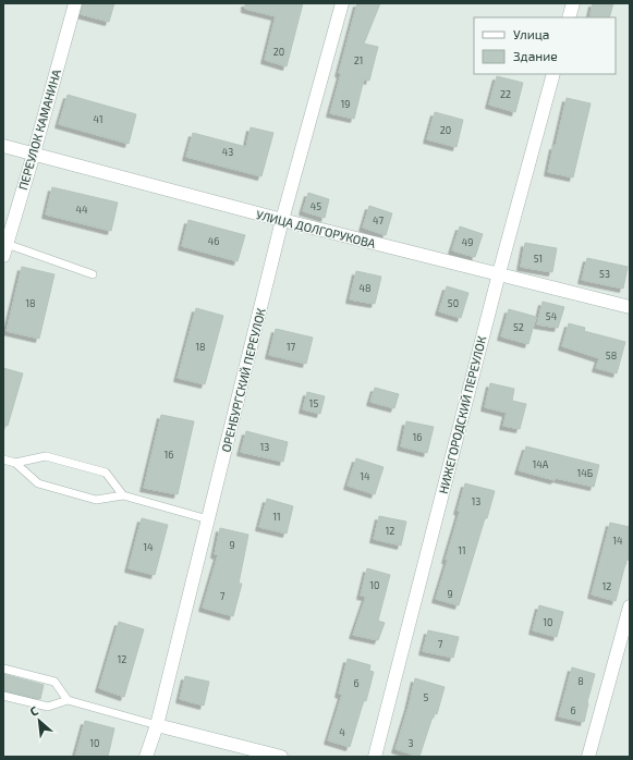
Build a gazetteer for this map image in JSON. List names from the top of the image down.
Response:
{
  "streets": {
    "street": [
      "ПЕРЕУЛОК КАМАНИНА",
      "УЛИЦА ДОЛГОРУКОВА",
      "ОРЕНБУРГСКИЙ ПЕРЕУЛОК",
      "НИЖЕГОРОДСКИЙ ПЕРЕУЛОК"
    ]
  },
  "crossings": [
    ["ПЕРЕУЛОК КАМАНИНА", "УЛИЦА ДОЛГОРУКОВА"],
    ["УЛИЦА ДОЛГОРУКОВА", "ОРЕНБУРГСКИЙ ПЕРЕУЛОК"],
    ["УЛИЦА ДОЛГОРУКОВА", "НИЖЕГОРОДСКИЙ ПЕРЕУЛОК"]
  ],
  "house_numbers": [
    "20",
    "21",
    "22",
    "19",
    "41",
    "20",
    "43",
    "45",
    "44",
    "47",
    "46",
    "49",
    "51",
    "53",
    "48",
    "18",
    "50",
    "54",
    "52",
    "18",
    "17",
    "58",
    "15",
    "16",
    "13",
    "16",
    "14А",
    "14Б",
    "14",
    "13",
    "11",
    "12",
    "14",
    "9",
    "14",
    "11",
    "10",
    "12",
    "9",
    "7",
    "10",
    "7",
    "12",
    "8",
    "6",
    "5",
    "6",
    "4",
    "10",
    "3"
  ],
  "legend": ["Улица", "Здание"],
  "north": "top left"
}
